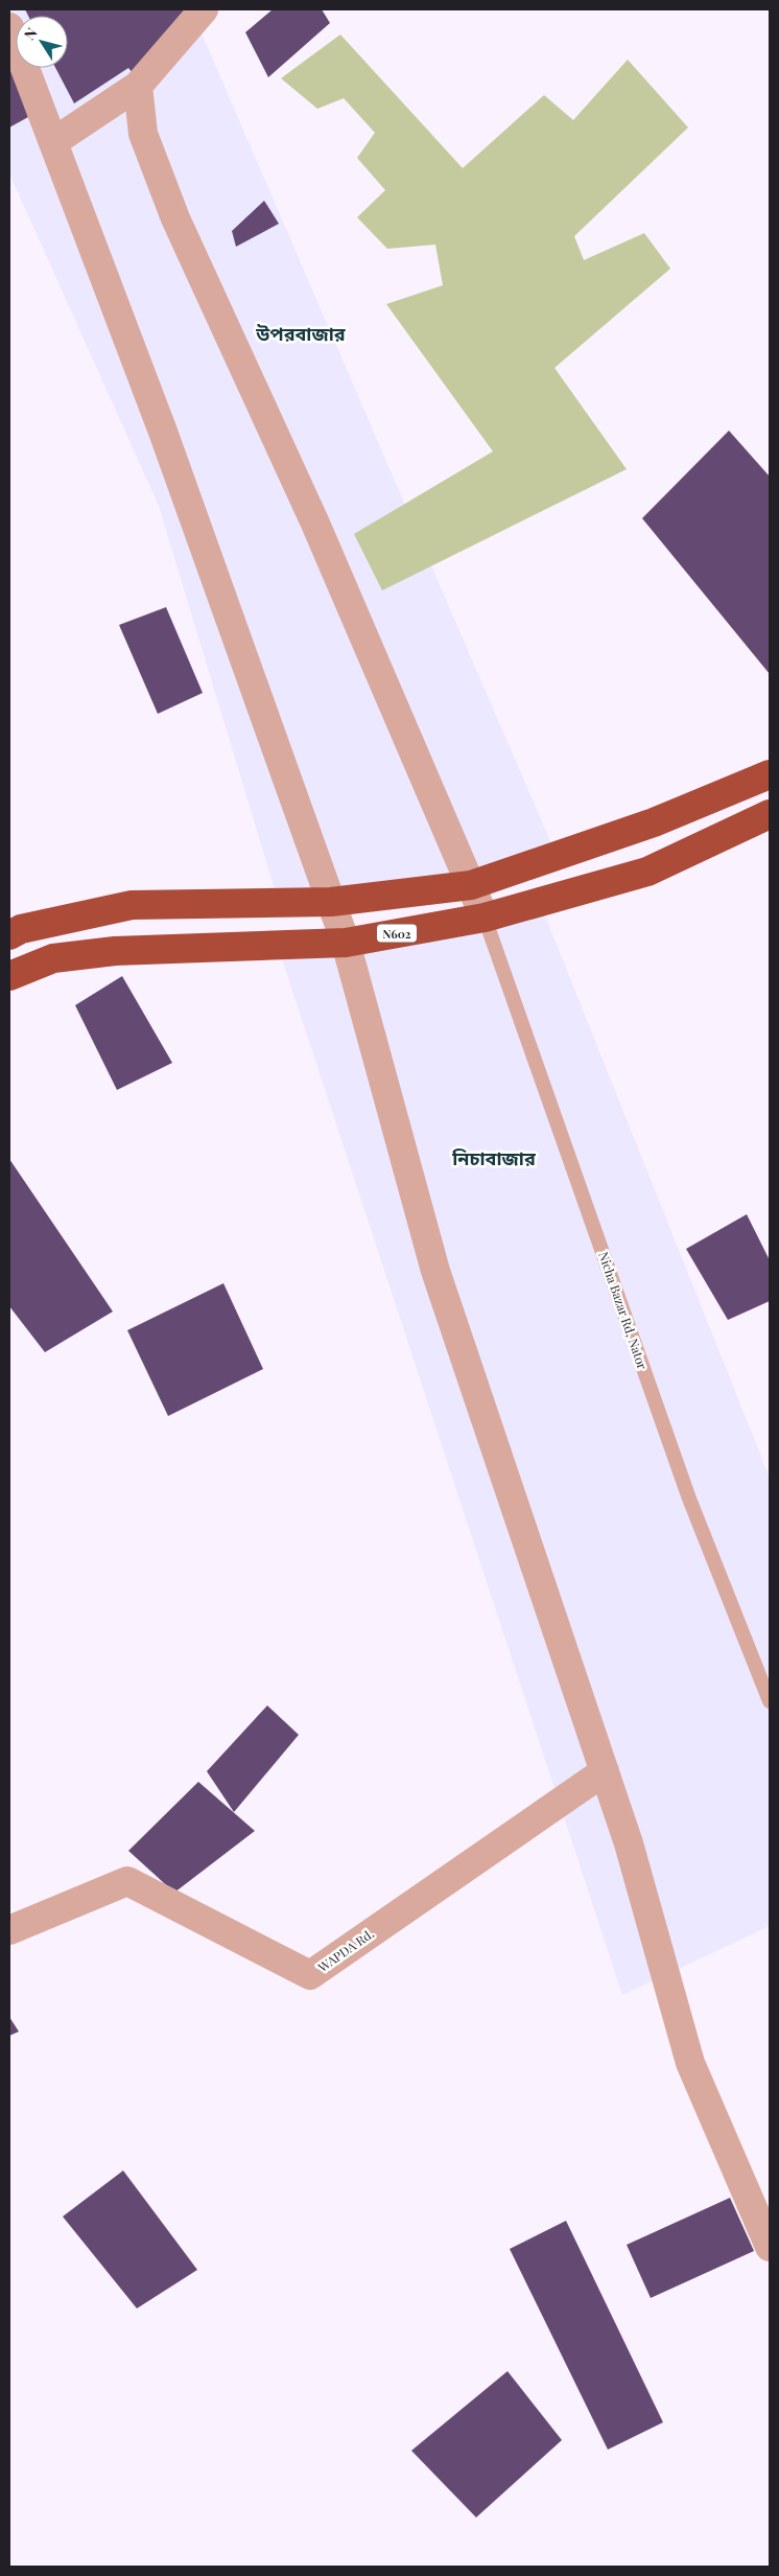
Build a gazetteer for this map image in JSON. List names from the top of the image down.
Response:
{
  "streets": {
    "highway": ["N602"],
    "street": ["WAPDA Rd."],
    "lane": ["Nicha Bazar Rd, Nator"]
  },
  "crossings": [
    ["N602", "Nicha Bazar Rd, Nator"]
  ],
  "districts": ["উপরবাজার", "নিচাবাজার"],
  "north": "top left"
}
